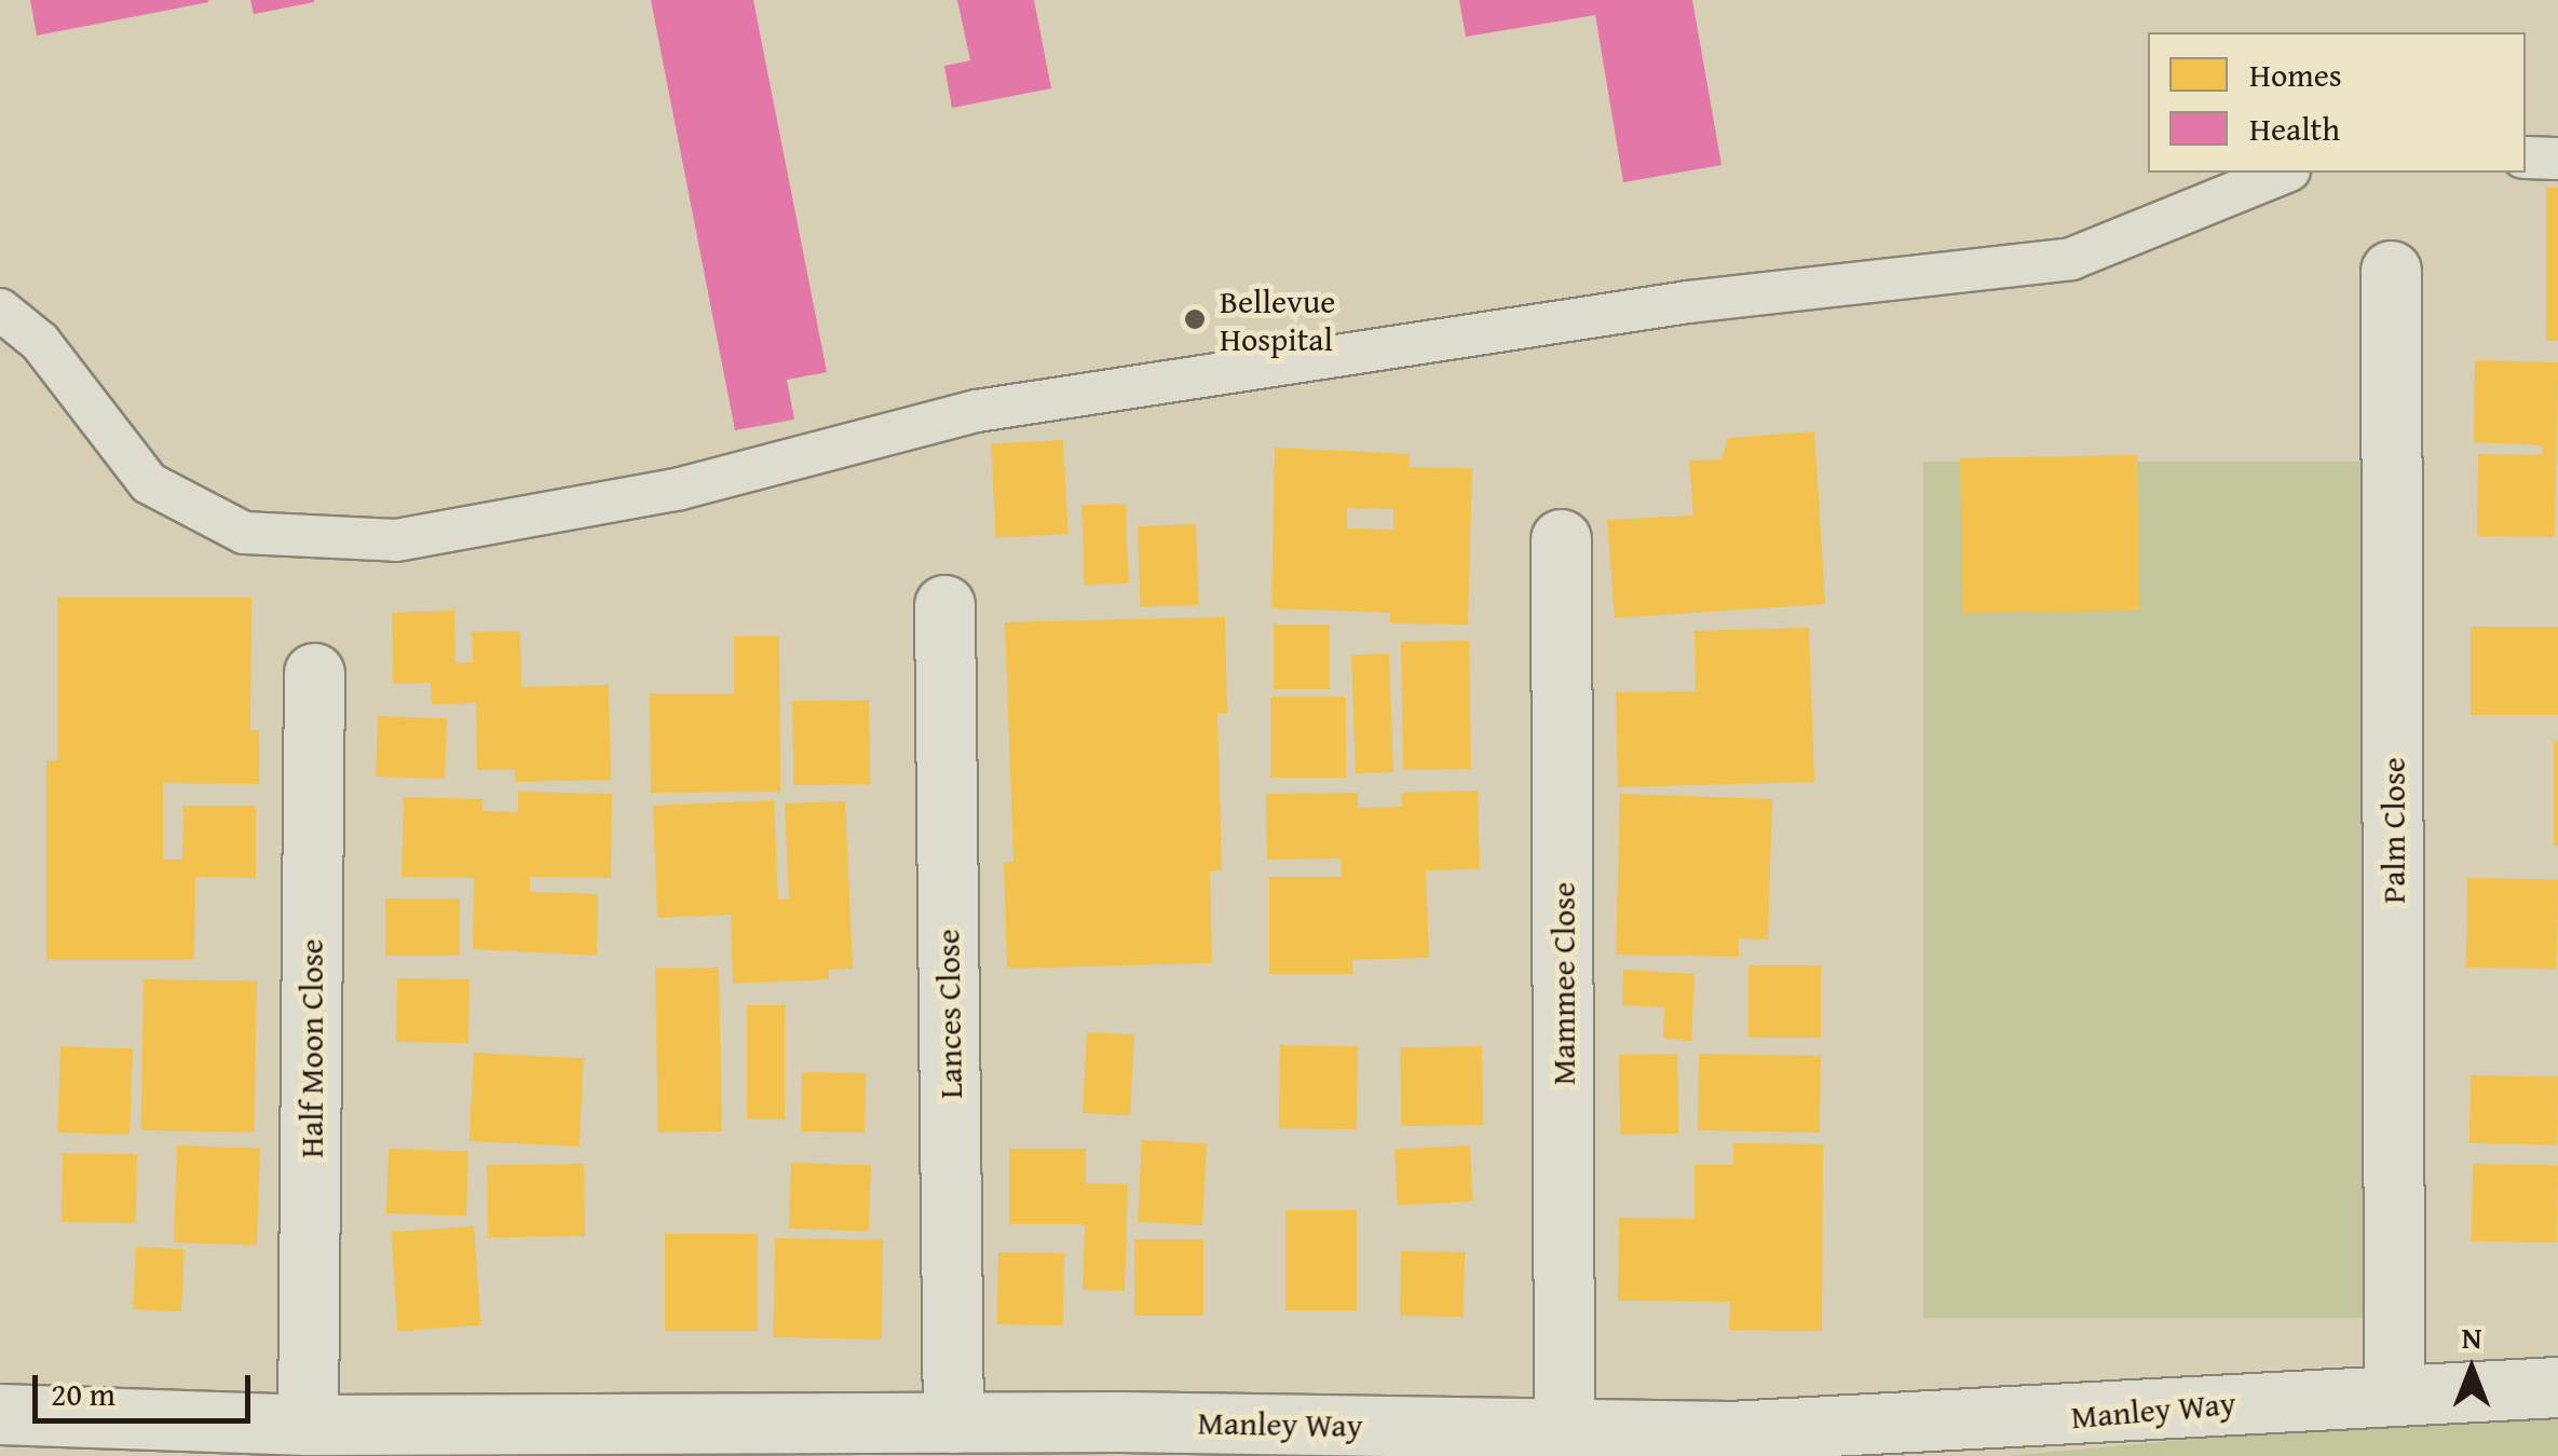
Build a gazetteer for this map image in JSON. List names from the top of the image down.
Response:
{
  "streets": {
    "street": [
      "Palm Close",
      "Mammee Close",
      "Lances Close",
      "Half Moon Close",
      "Manley Way"
    ]
  },
  "crossings": [
    ["Palm Close", "Manley Way"],
    ["Mammee Close", "Manley Way"],
    ["Lances Close", "Manley Way"],
    ["Half Moon Close", "Manley Way"]
  ],
  "places": ["Bellevue Hospital"],
  "legend": ["Homes", "Health"],
  "scale_bar": "20 m",
  "north": "top"
}
